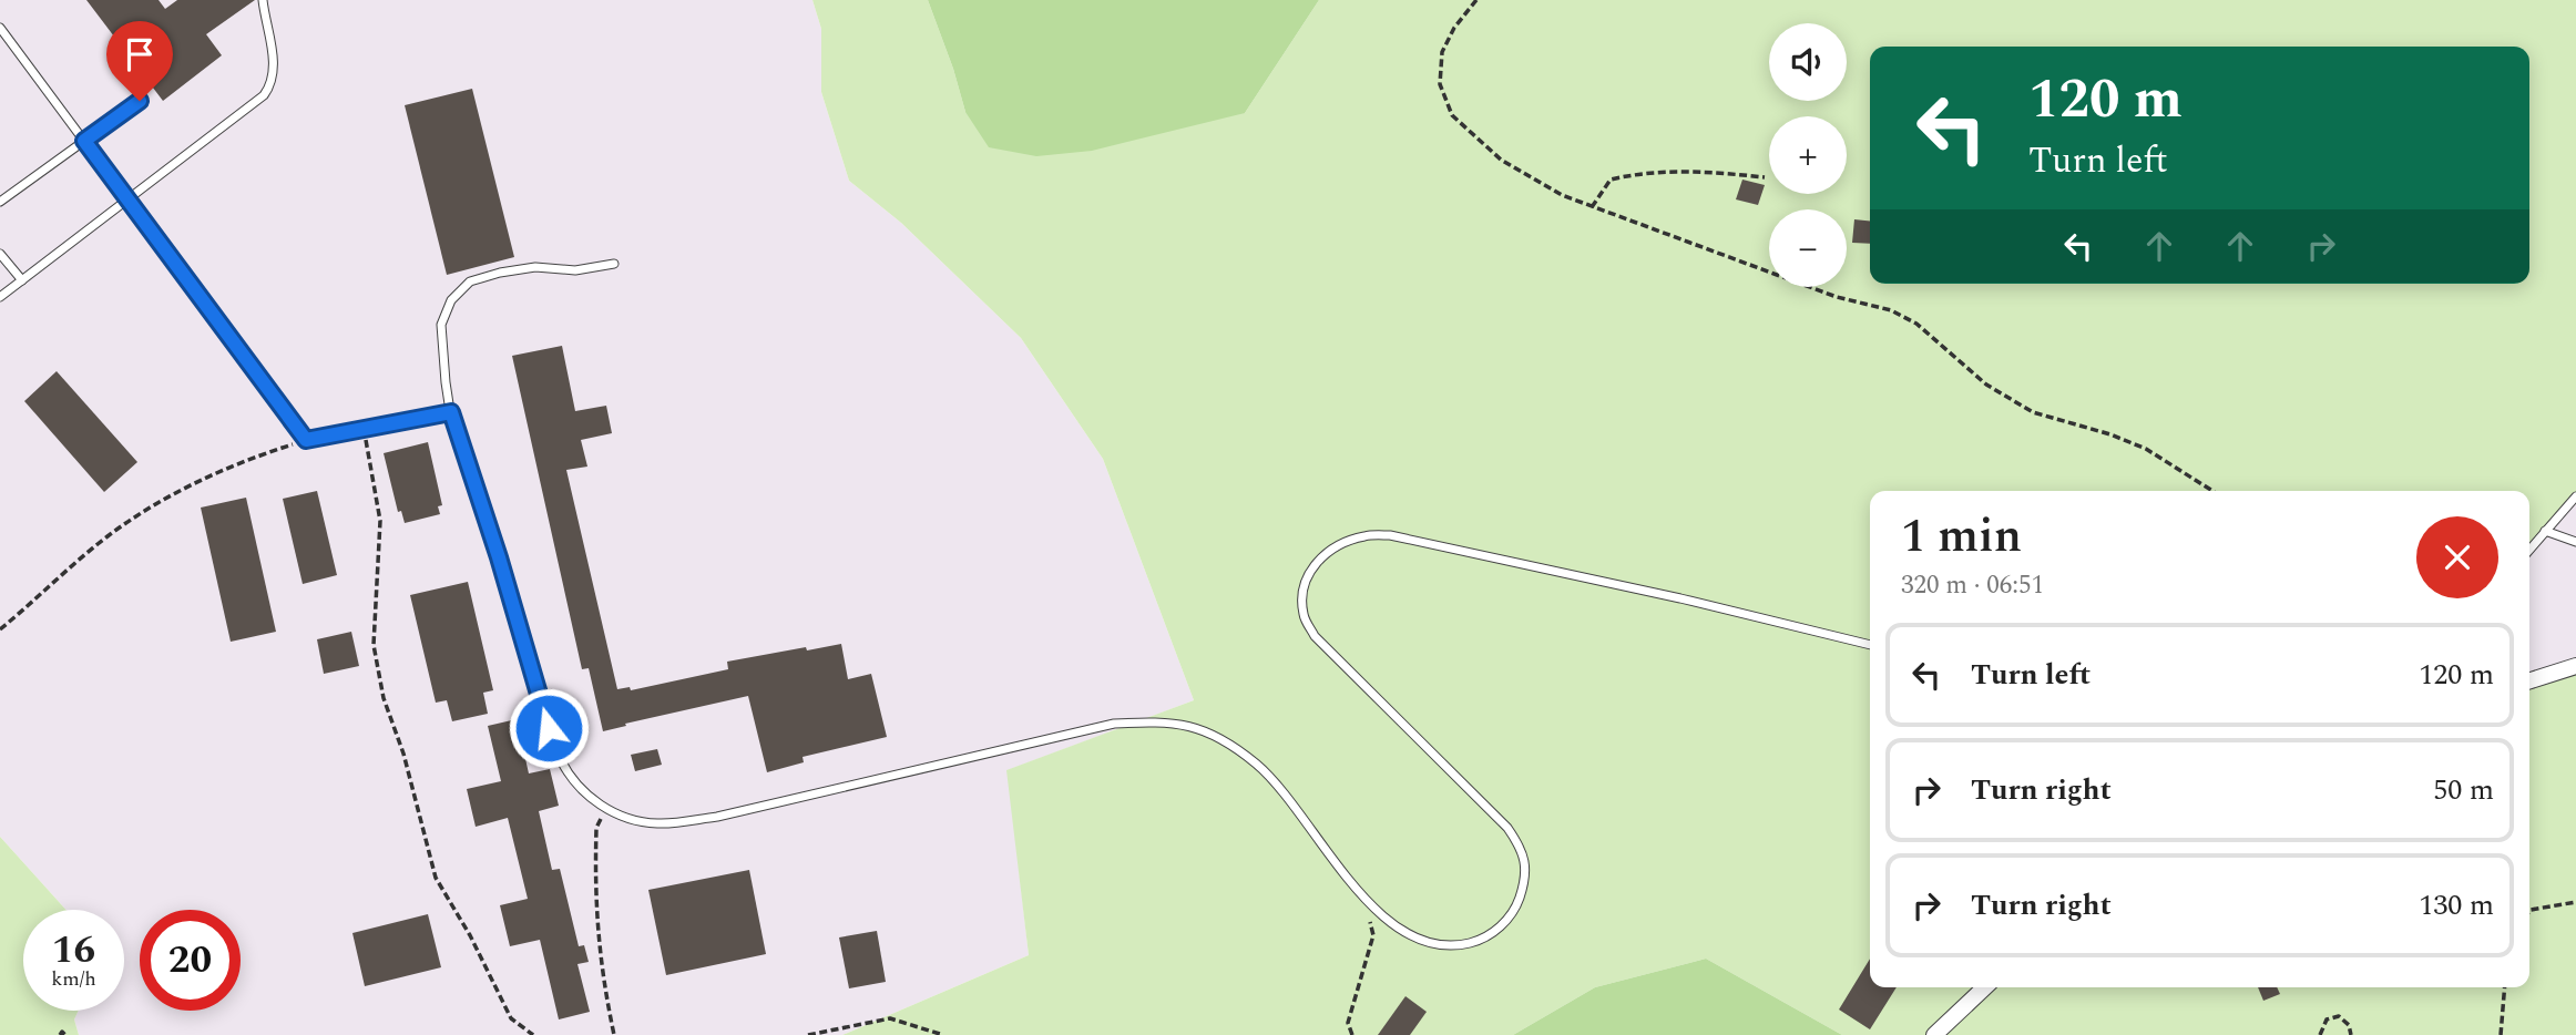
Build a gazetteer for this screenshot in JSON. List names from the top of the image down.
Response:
{
  "page": {
    "map_buttons": ["+", "−"],
    "turn": ["120 m", "Turn left"],
    "heading": ["1 min", "320 m · 06:51"],
    "list": [
      {
        "name": "Turn left",
        "value": "120 m"
      },
      {
        "name": "Turn right",
        "value": "50 m"
      },
      {
        "name": "Turn right",
        "value": "130 m"
      }
    ],
    "speed": "16 km/h",
    "limit": "20"
  }
}
